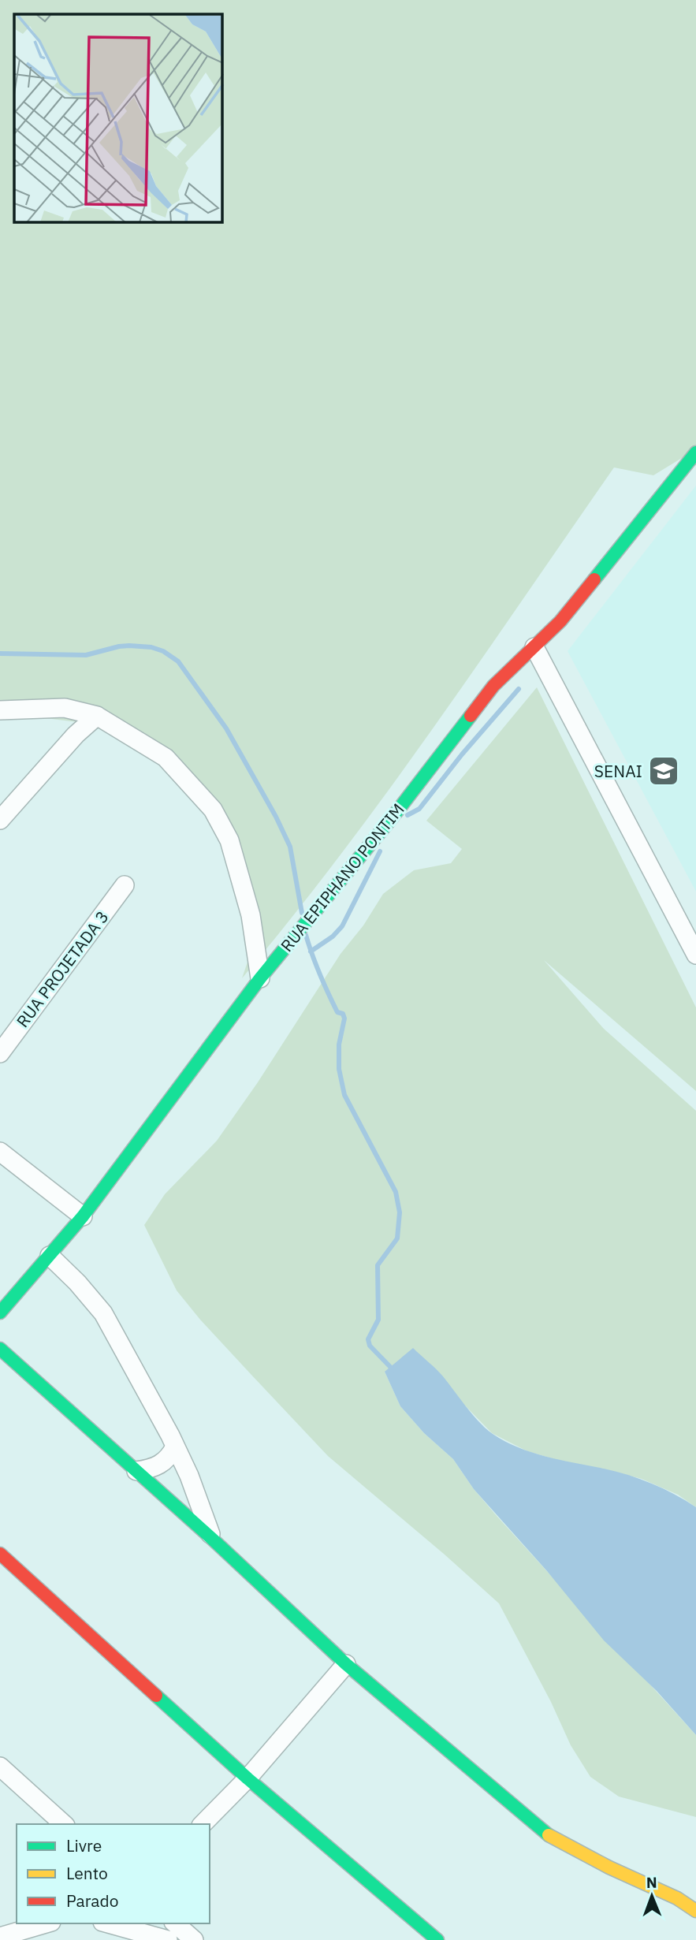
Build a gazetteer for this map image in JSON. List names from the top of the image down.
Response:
{
  "streets": {
    "street": ["RUA EPIPHANO PONTIM", "RUA PROJETADA 3"]
  },
  "places": {
    "school or university": ["SENAI"]
  },
  "legend": ["Livre", "Lento", "Parado"],
  "north": "top"
}
